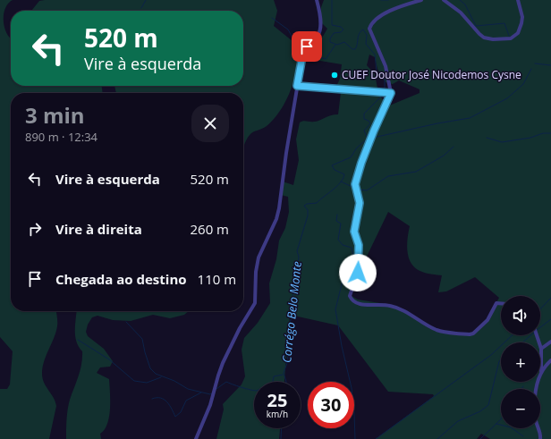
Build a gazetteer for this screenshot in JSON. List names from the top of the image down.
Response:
{
  "water": ["Corrégo Belo Monte"],
  "places": ["CUEF Doutor José Nicodemos Cysne"],
  "page": {
    "turn": ["520 m", "Vire à esquerda"],
    "heading": ["3 min", "890 m · 12:34"],
    "list": [
      {
        "name": "Vire à esquerda",
        "value": "520 m"
      },
      {
        "name": "Vire à direita",
        "value": "260 m"
      },
      {
        "name": "Chegada ao destino",
        "value": "110 m"
      }
    ],
    "map_buttons": ["+", "−"],
    "speed": "25 km/h",
    "limit": "30"
  }
}
